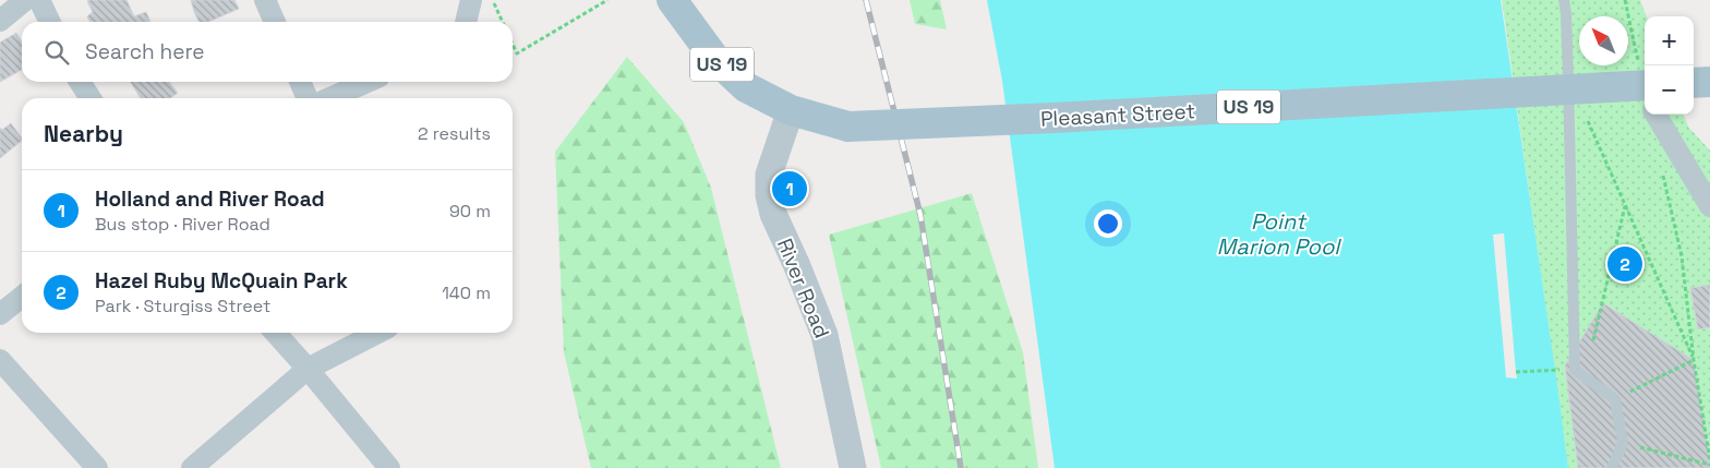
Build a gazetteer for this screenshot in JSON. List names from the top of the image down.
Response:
{
  "streets": {
    "main road": ["US 19", "Pleasant Street"],
    "street": ["River Road"]
  },
  "crossings": [
    ["US 19", "Pleasant Street"],
    ["US 19", "River Road"],
    ["Pleasant Street", "River Road"]
  ],
  "water": ["Point Marion Pool"],
  "north": "top left",
  "page": {
    "map_buttons": ["+", "−"],
    "search": "Search here",
    "heading": ["Nearby", "2 results"],
    "pins": ["1", "2"],
    "list": [
      {
        "mark": "1",
        "name": "Holland and River Road",
        "note": "Bus stop · River Road",
        "value": "90 m"
      },
      {
        "mark": "2",
        "name": "Hazel Ruby McQuain Park",
        "note": "Park · Sturgiss Street",
        "value": "140 m"
      }
    ]
  }
}
